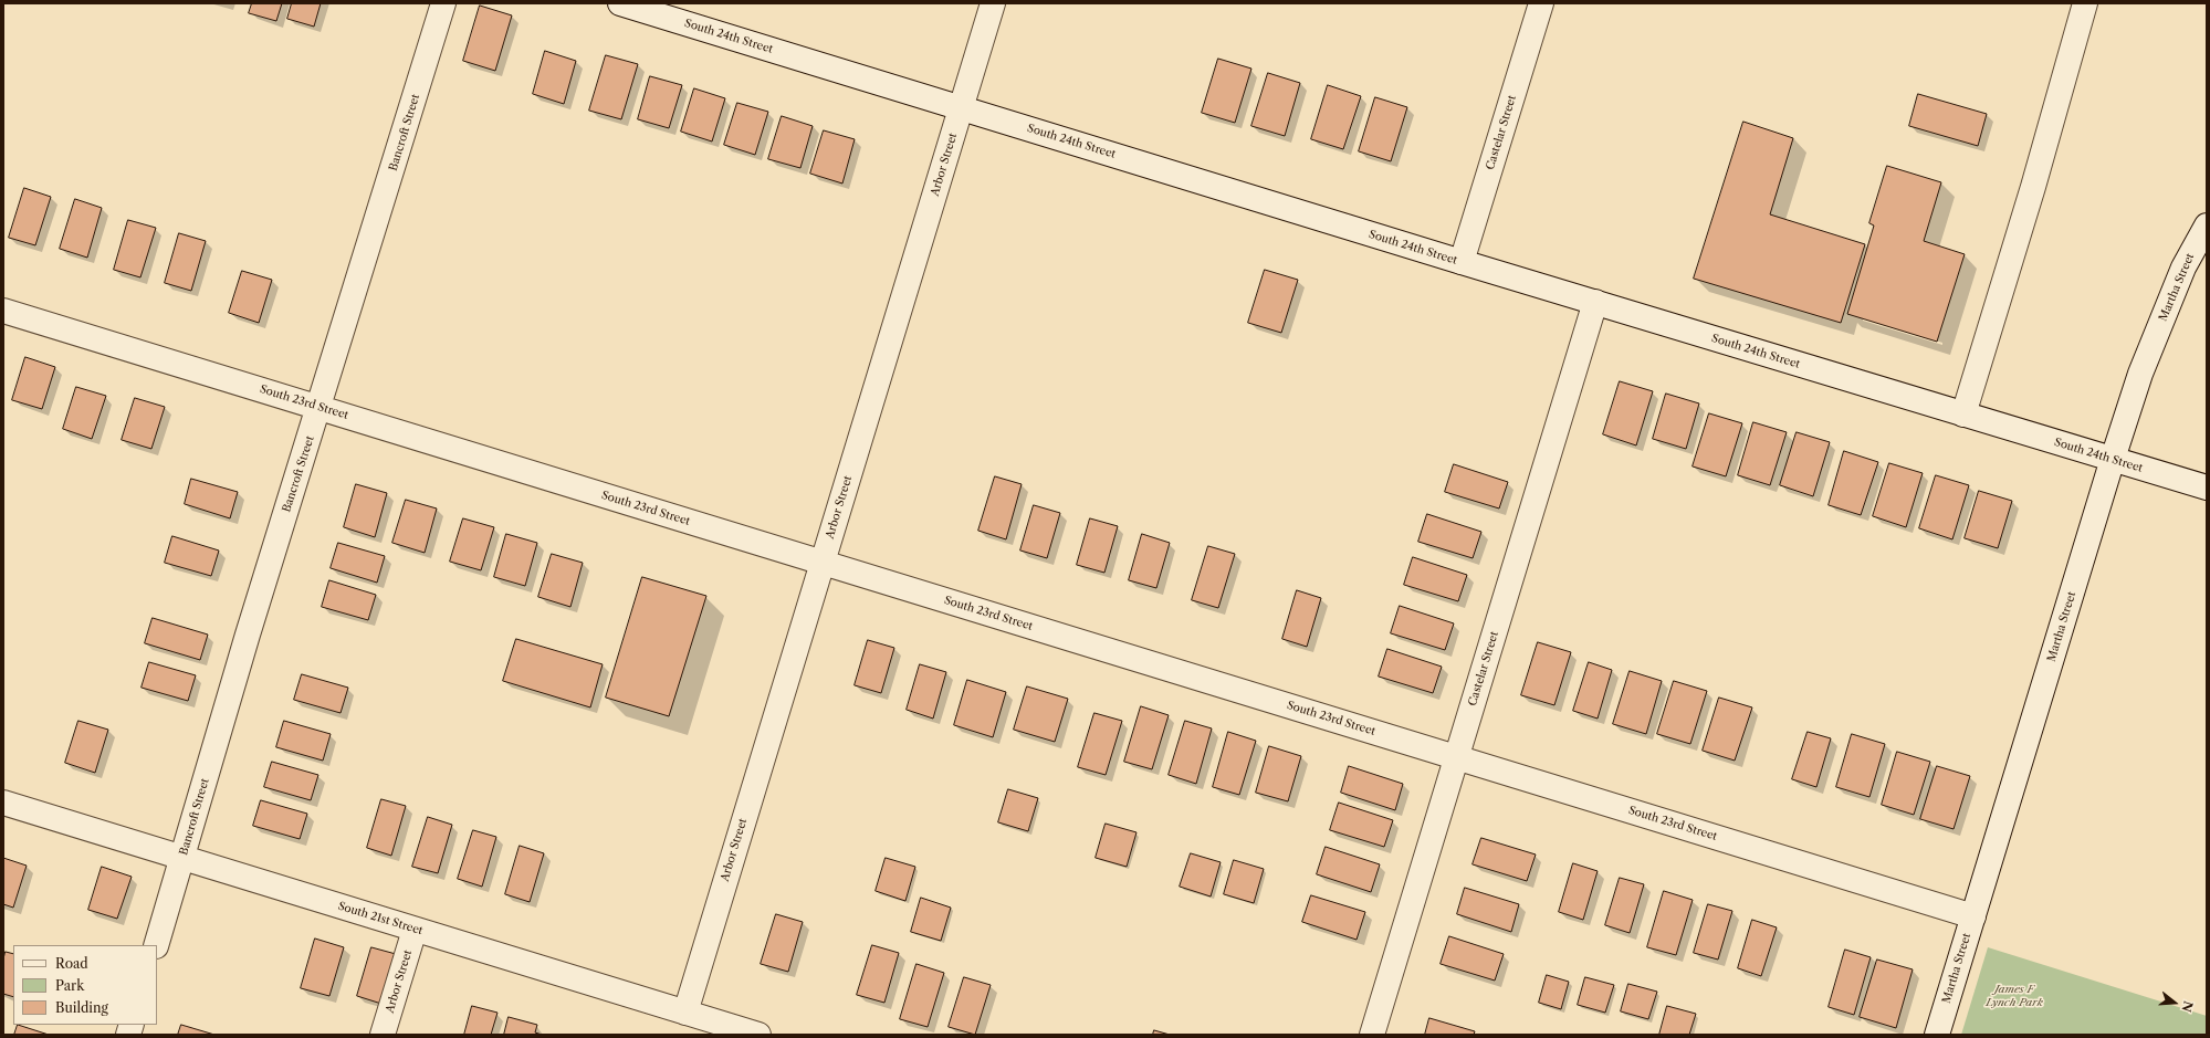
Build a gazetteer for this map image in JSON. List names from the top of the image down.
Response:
{
  "streets": {
    "street": [
      "South 24th Street",
      "Bancroft Street",
      "Castelar Street",
      "Arbor Street",
      "Martha Street",
      "South 23rd Street",
      "South 21st Street"
    ]
  },
  "crossings": [
    ["South 24th Street", "Castelar Street"],
    ["South 24th Street", "Arbor Street"],
    ["South 24th Street", "Martha Street"],
    ["Bancroft Street", "South 23rd Street"],
    ["Bancroft Street", "South 21st Street"],
    ["Castelar Street", "South 23rd Street"],
    ["Arbor Street", "South 23rd Street"],
    ["Arbor Street", "South 21st Street"],
    ["Martha Street", "South 23rd Street"]
  ],
  "parks": ["James F Lynch Park"],
  "legend": ["Road", "Park", "Building"],
  "north": "right"
}
